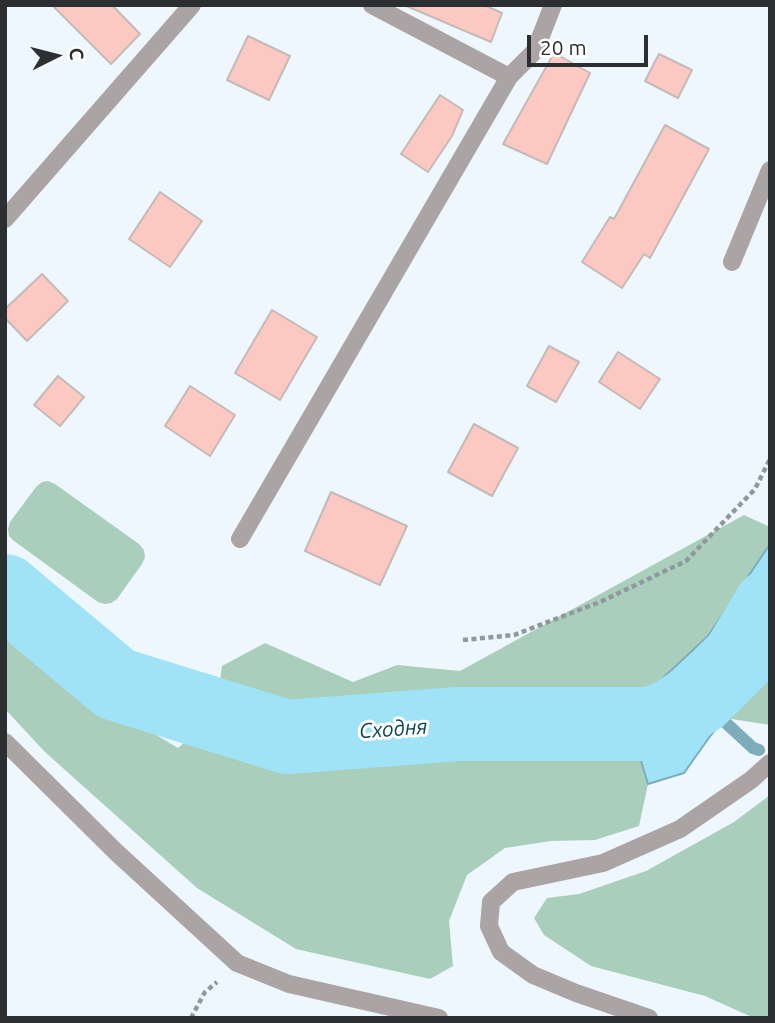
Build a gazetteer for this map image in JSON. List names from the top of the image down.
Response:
{
  "water": ["Сходня"],
  "scale_bar": "20 m",
  "north": "right"
}
